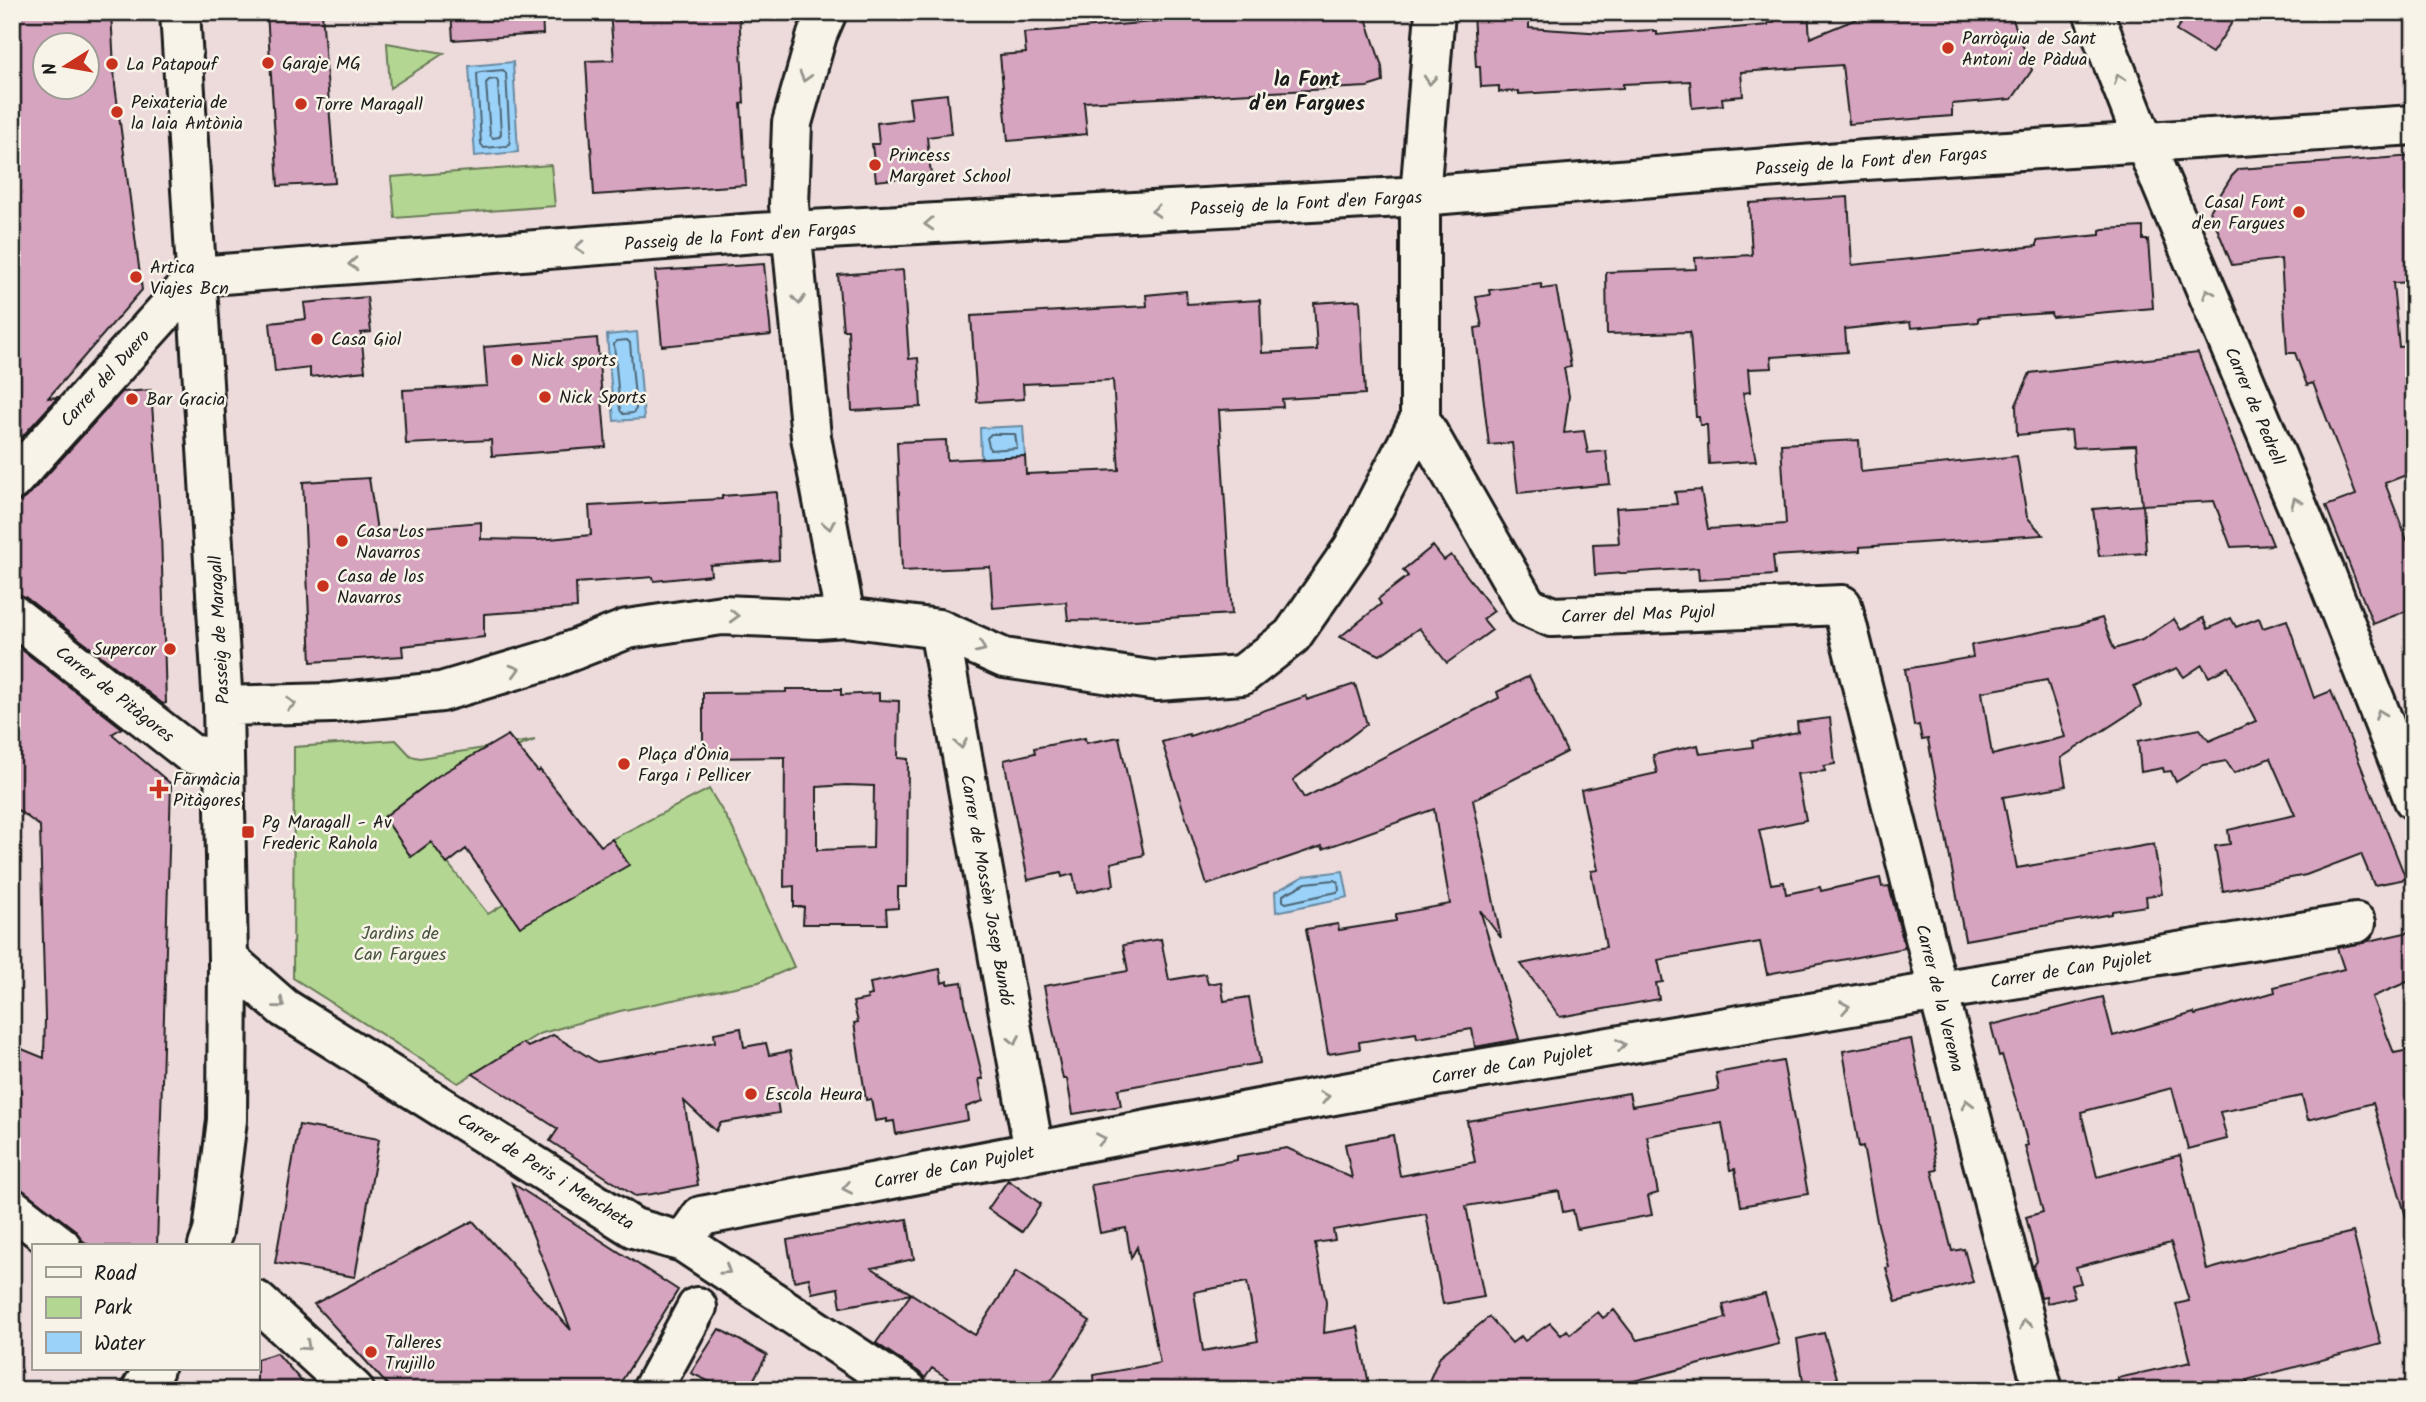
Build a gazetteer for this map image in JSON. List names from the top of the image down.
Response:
{
  "streets": {
    "street": [
      "Passeig de la Font d'en Fargas",
      "Carrer del Duero",
      "Carrer de Pedrell",
      "Carrer del Mas Pujol",
      "Passeig de Maragall",
      "Carrer de Pitàgores",
      "Carrer de Mossèn Josep Bundó",
      "Carrer de Can Pujolet",
      "Carrer de la Verema",
      "Carrer de Peris i Mencheta"
    ]
  },
  "crossings": [
    ["Passeig de la Font d'en Fargas", "Carrer del Duero"],
    ["Passeig de la Font d'en Fargas", "Carrer de Pedrell"],
    ["Passeig de la Font d'en Fargas", "Passeig de Maragall"],
    ["Carrer del Duero", "Passeig de Maragall"],
    ["Carrer del Mas Pujol", "Carrer de la Verema"],
    ["Passeig de Maragall", "Carrer de Pitàgores"],
    ["Passeig de Maragall", "Carrer de Peris i Mencheta"],
    ["Carrer de Mossèn Josep Bundó", "Carrer de Can Pujolet"],
    ["Carrer de Can Pujolet", "Carrer de la Verema"],
    ["Carrer de Can Pujolet", "Carrer de Peris i Mencheta"]
  ],
  "one_way": [
    "Passeig de la Font d'en Fargas",
    "Carrer de Pedrell",
    "Carrer de Mossèn Josep Bundó",
    "Carrer de la Verema",
    "Carrer de Peris i Mencheta"
  ],
  "districts": ["la Font d'en Fargues"],
  "parks": ["Jardins de Can Fargues"],
  "places": {
    "other": [
      "Parròquia de Sant Antoni de Pàdua",
      "Garaje MG",
      "La Patapouf",
      "Torre Maragall",
      "Peixateria de la Iaia Antònia",
      "Princess Margaret School",
      "Casal Font d'en Fargues",
      "Artica Viajes Bcn",
      "Casa Giol",
      "Nick sports",
      "Nick Sports",
      "Bar Gracia",
      "Casa Los Navarros",
      "Casa de los Navarros",
      "Supercor",
      "Plaça d'Ònia Farga i Pellicer",
      "Escola Heura",
      "Talleres Trujillo"
    ],
    "health": ["Farmàcia Pitàgores"],
    "transit": ["Pg Maragall - Av Frederic Rahola"]
  },
  "legend": ["Road", "Park", "Water"],
  "north": "left"
}
